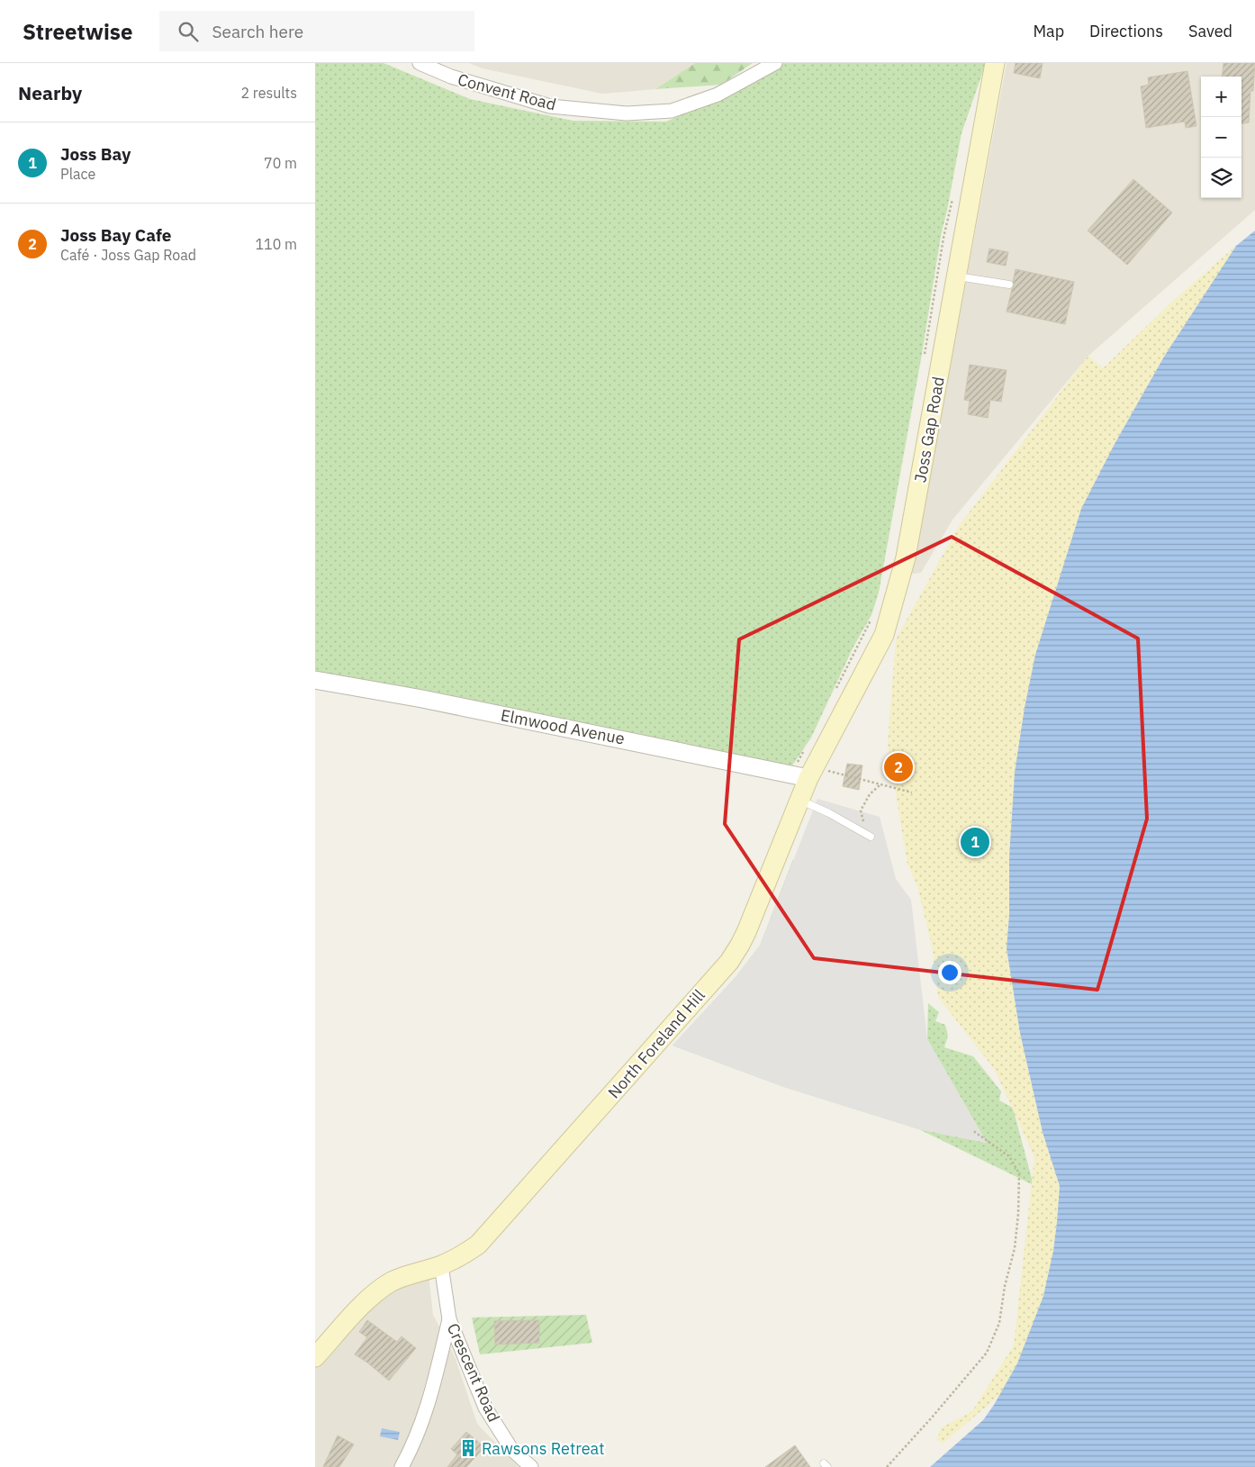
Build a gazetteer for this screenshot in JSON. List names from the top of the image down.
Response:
{
  "streets": {
    "main road": ["Joss Gap Road", "North Foreland Hill"],
    "street": ["Convent Road", "Elmwood Avenue", "Crescent Road"]
  },
  "crossings": [
    ["Joss Gap Road", "Elmwood Avenue"],
    ["Joss Gap Road", "North Foreland Hill"],
    ["Elmwood Avenue", "North Foreland Hill"],
    ["North Foreland Hill", "Crescent Road"]
  ],
  "places": {
    "building": ["Rawsons Retreat"]
  },
  "page": {
    "header": "Streetwise",
    "search": "Search here",
    "nav": ["Map", "Directions", "Saved"],
    "heading": ["Nearby", "2 results"],
    "map_buttons": ["+", "−"],
    "list": [
      {
        "mark": "1",
        "name": "Joss Bay",
        "note": "Place",
        "value": "70 m"
      },
      {
        "mark": "2",
        "name": "Joss Bay Cafe",
        "note": "Café · Joss Gap Road",
        "value": "110 m"
      }
    ],
    "pins": ["2", "1"]
  }
}
